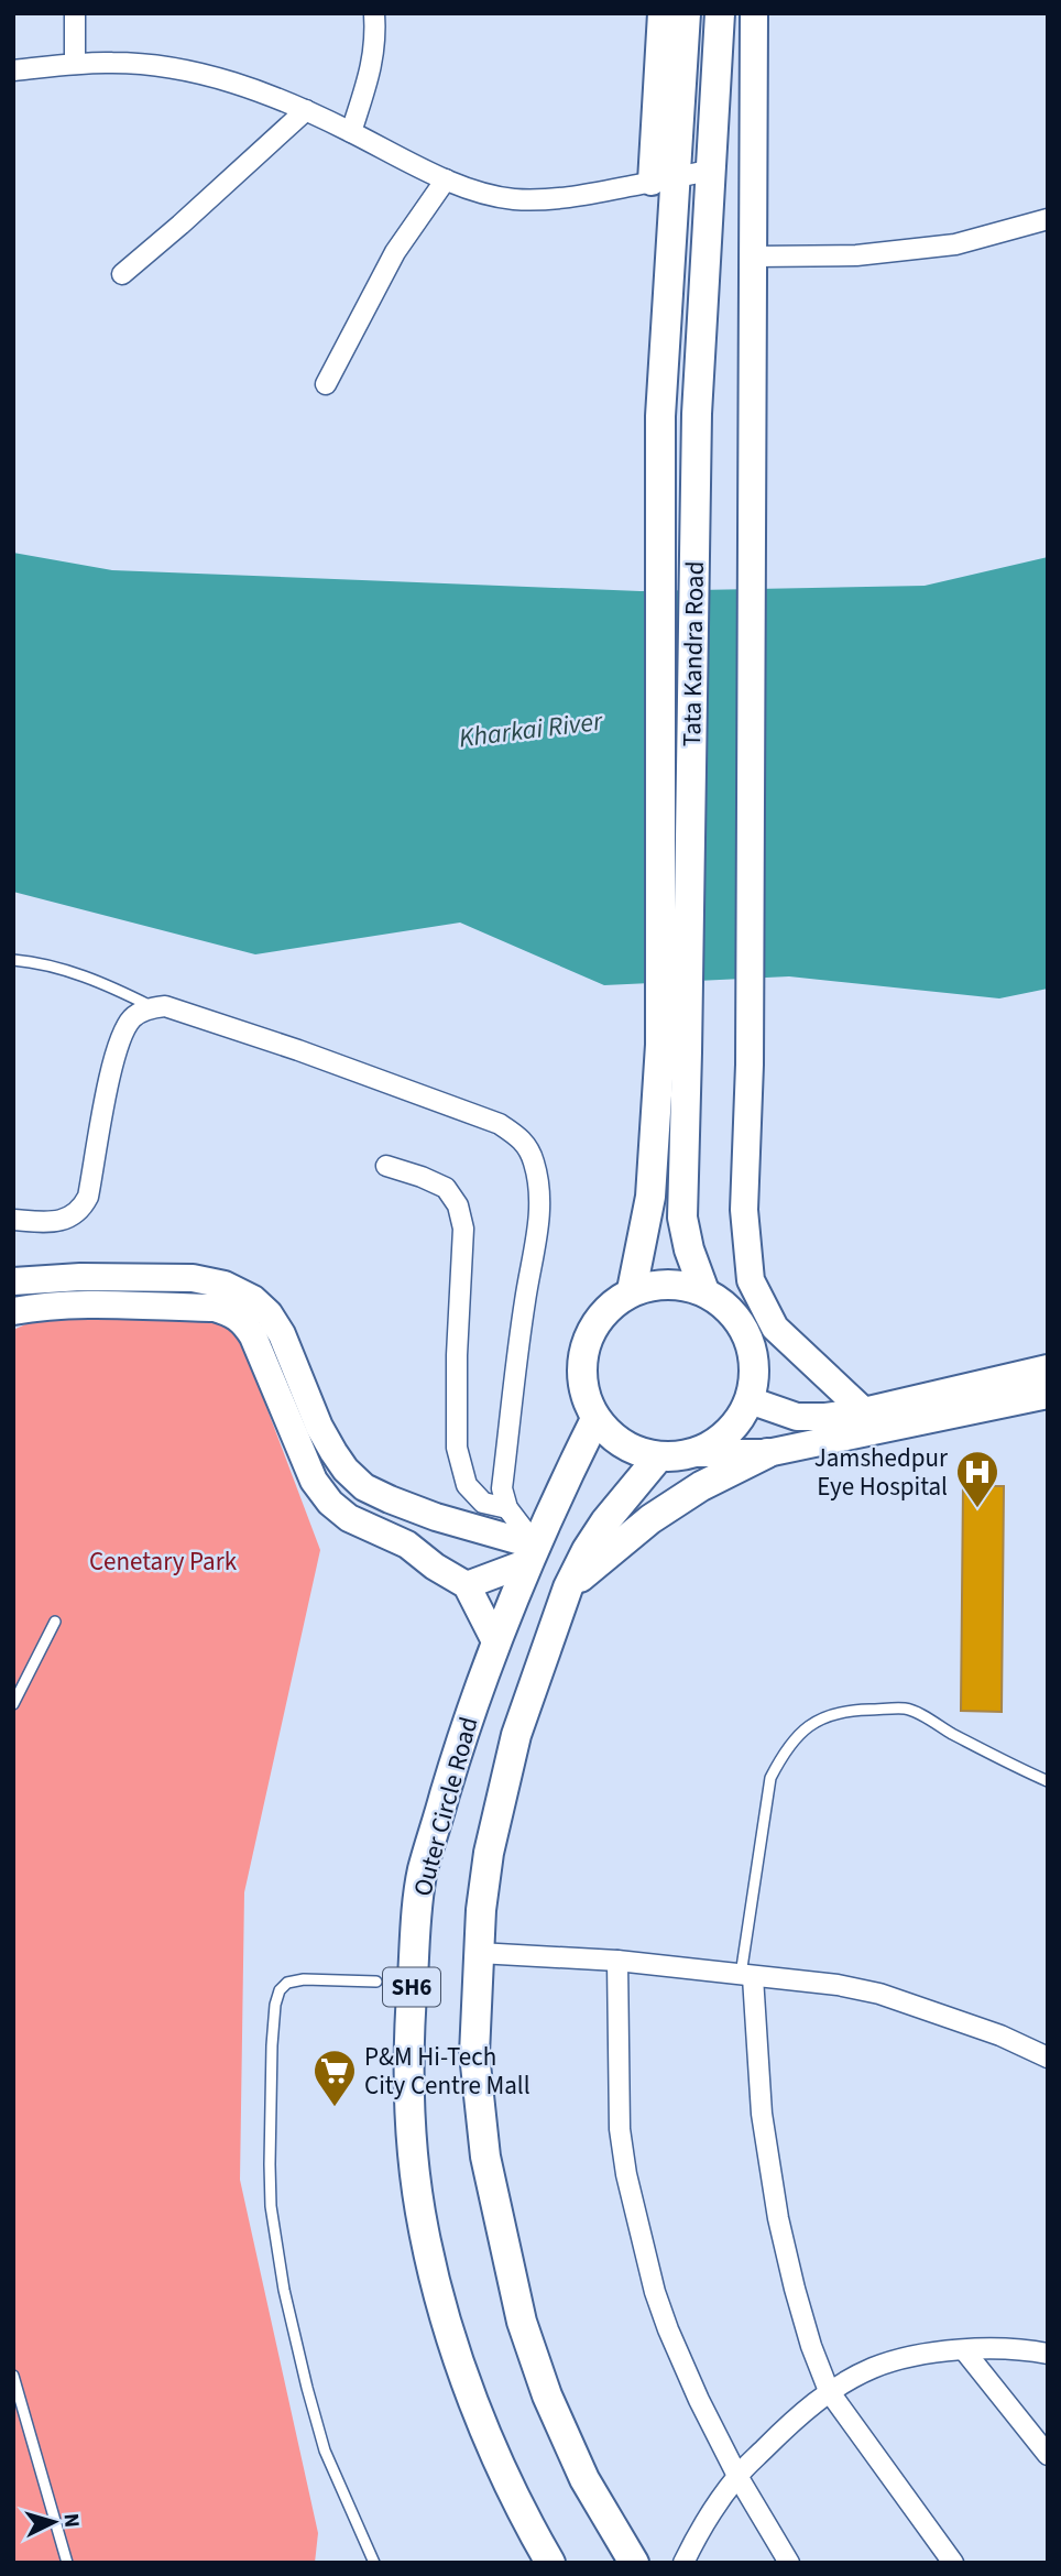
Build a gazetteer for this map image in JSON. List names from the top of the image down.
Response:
{
  "streets": {
    "main road": ["Tata Kandra Road", "Outer Circle Road", "SH6"]
  },
  "crossings": [
    ["Tata Kandra Road", "Outer Circle Road"],
    ["Tata Kandra Road", "SH6"],
    ["Outer Circle Road", "SH6"]
  ],
  "water": ["Kharkai River"],
  "parks": ["Cenetary Park"],
  "places": {
    "hospital": ["Jamshedpur Eye Hospital"],
    "supermarket": ["P&M Hi-Tech City Centre Mall"]
  },
  "north": "right"
}
